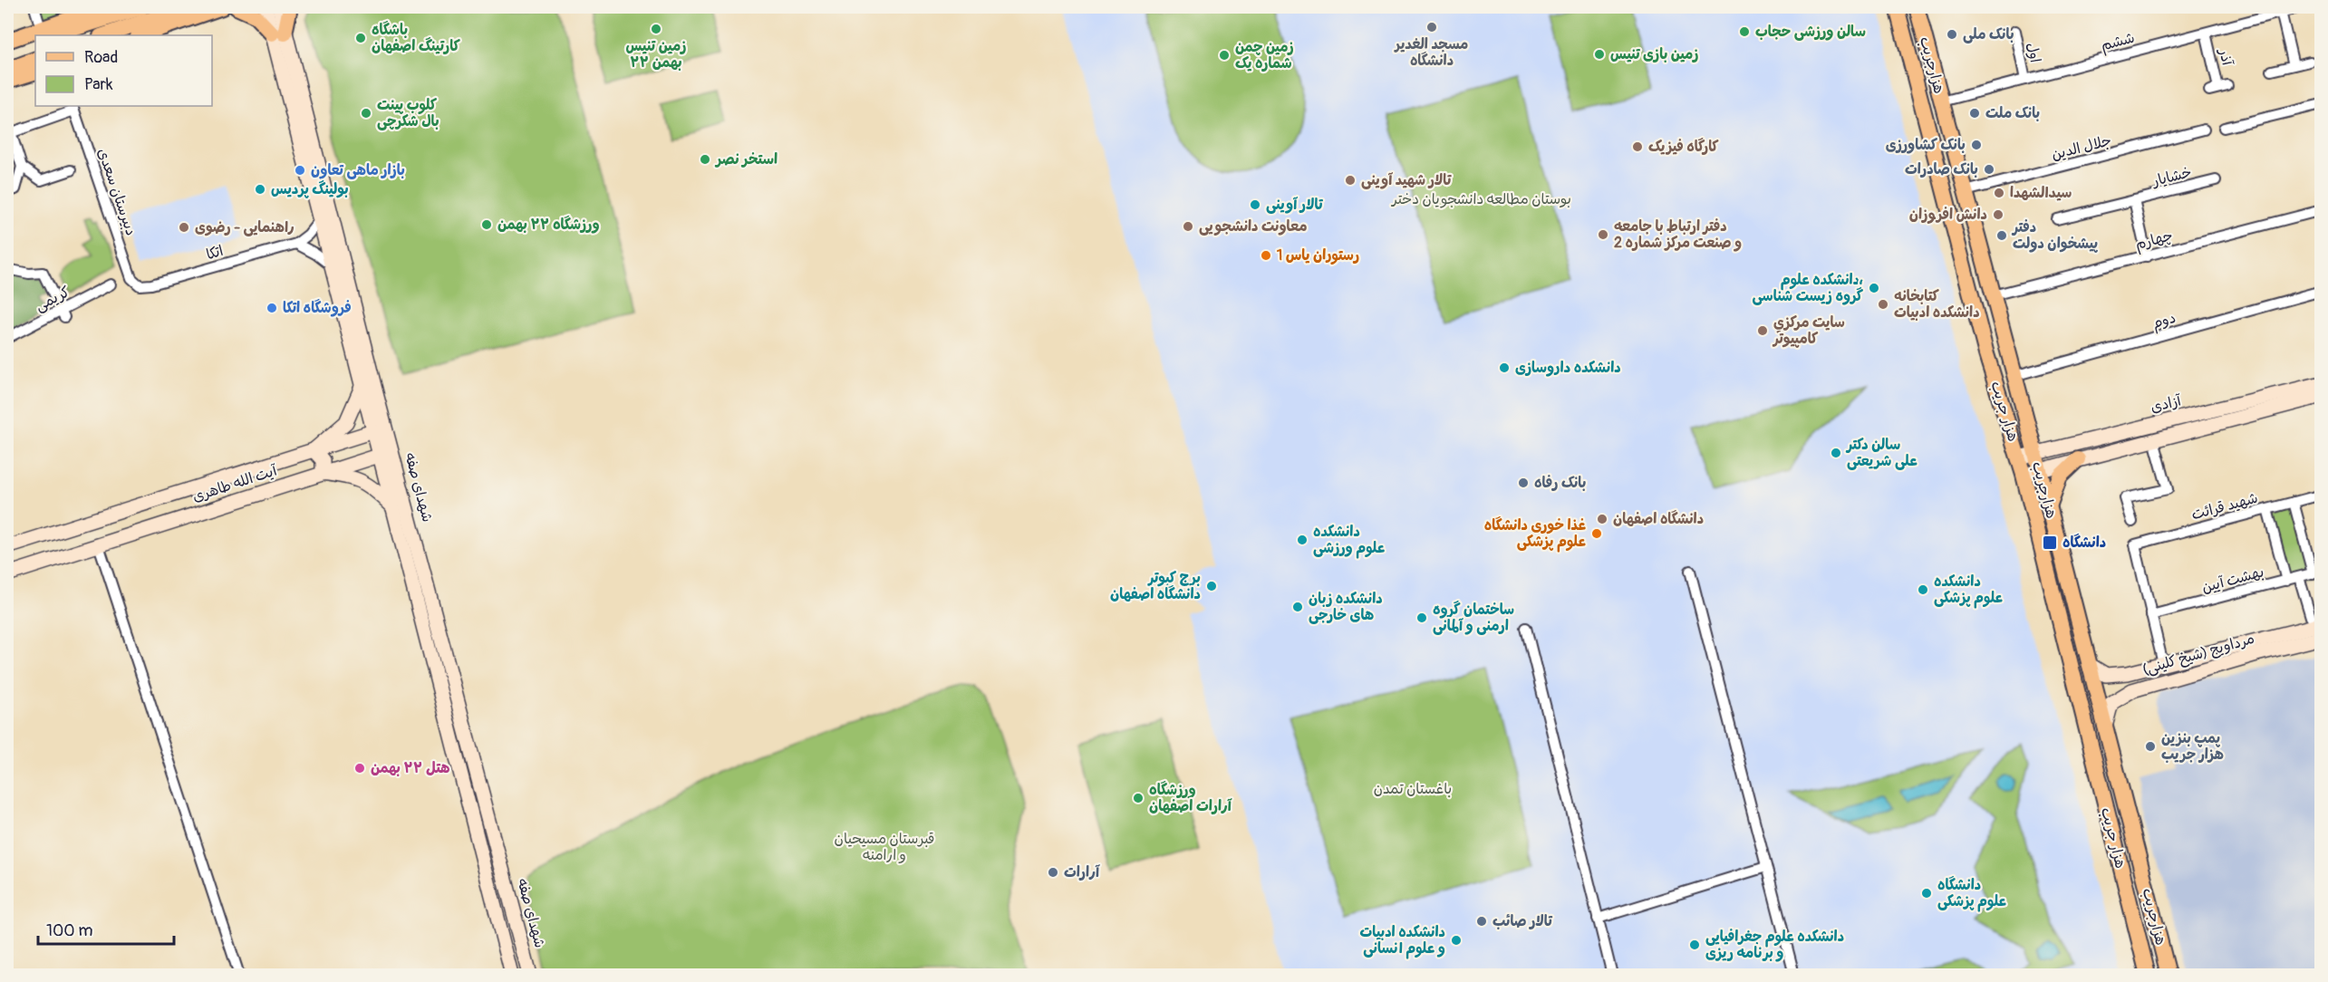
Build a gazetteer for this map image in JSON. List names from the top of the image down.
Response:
{
  "streets": {
    "main road": [
      "هزارجریب",
      "آزادی",
      "هزار جریب",
      "آیت الله طاهری",
      "شهدای صفه",
      "مرداویج (شیخ کلینی)"
    ],
    "street": [
      "ششم",
      "اول",
      "آذر",
      "جلال الدین",
      "خشایار",
      "دبیرستان سعدی",
      "چهارم",
      "اتکا",
      "کریمی",
      "دوم",
      "شهید قرائت",
      "بهشت آیین"
    ]
  },
  "crossings": [
    ["ششم", "اول"],
    ["ششم", "آذر"],
    ["ششم", "هزارجریب"],
    ["هزارجریب", "جلال الدین"],
    ["هزارجریب", "چهارم"],
    ["هزارجریب", "دوم"],
    ["هزارجریب", "آزادی"],
    ["هزارجریب", "مرداویج (شیخ کلینی)"],
    ["دبیرستان سعدی", "اتکا"],
    ["آزادی", "هزار جریب"],
    ["آیت الله طاهری", "شهدای صفه"],
    ["شهید قرائت", "بهشت آیین"]
  ],
  "parks": ["بوستان مطالعه دانشجویان دختر", "باغستان تمدن", "قبرستان مسیحیان و ارامنه"],
  "places": {
    "other": [
      "مسجد الغدیر دانشگاه",
      "زمین تنیس ۲۲ بهمن",
      "سالن ورزشی حجاب",
      "بانک ملی",
      "باشگاه کارتینگ اصفهان",
      "زمین بازی تنیس",
      "زمین چمن شماره یک",
      "کلوب پینت بال شکرچی",
      "بانک ملت",
      "بانک کشاورزی",
      "کارگاه فیزیک",
      "استخر نصر",
      "بانک صادرات",
      "بازار ماهی تعاون",
      "تالار شهید آوینی",
      "بولینگ پردیس",
      "سیدالشهدا",
      "تالار آوینی",
      "دانش افروزان",
      "ورزشگاه ۲۲ بهمن",
      "معاونت دانشجویی",
      "راهنمایی - رضوی",
      "دفتر ارتباط با جامعه و صنعت مرکز شماره 2",
      "دفتر پیشخوان دولت",
      "رستوران یاس 1",
      "دانشکده علوم، گروه زیست شناسی",
      "کتابخانه دانشکده ادبيات",
      "فروشگاه اتکا",
      "سايت مرکزي کامپيوتر",
      "دانشکده داروسازی",
      "سالن دکتر علی شریعتی",
      "بانک رفاه",
      "دانشگاه اصفهان",
      "غذا خوری دانشگاه علوم پزشکی",
      "دانشکده علوم ورزشی",
      "برج کبوتر دانشگاه اصفهان",
      "دانشکده علوم پزشکی",
      "دانشکده زبان های خارجی",
      "ساختمان گروه ارمنی و آلمانی",
      "پمپ بنزین هزار جریب",
      "هتل ۲۲ بهمن",
      "ورزشگاه آرارات اصفهان",
      "آرارات",
      "دانشگاه علوم پزشکی",
      "تالار صائب",
      "دانشکده ادبیات و علوم انسانی",
      "دانشکده علوم جغرافیایی و برنامه ریزی"
    ],
    "transit": ["دانشگاه"]
  },
  "legend": ["Road", "Park"],
  "scale_bar": "100 m"
}
